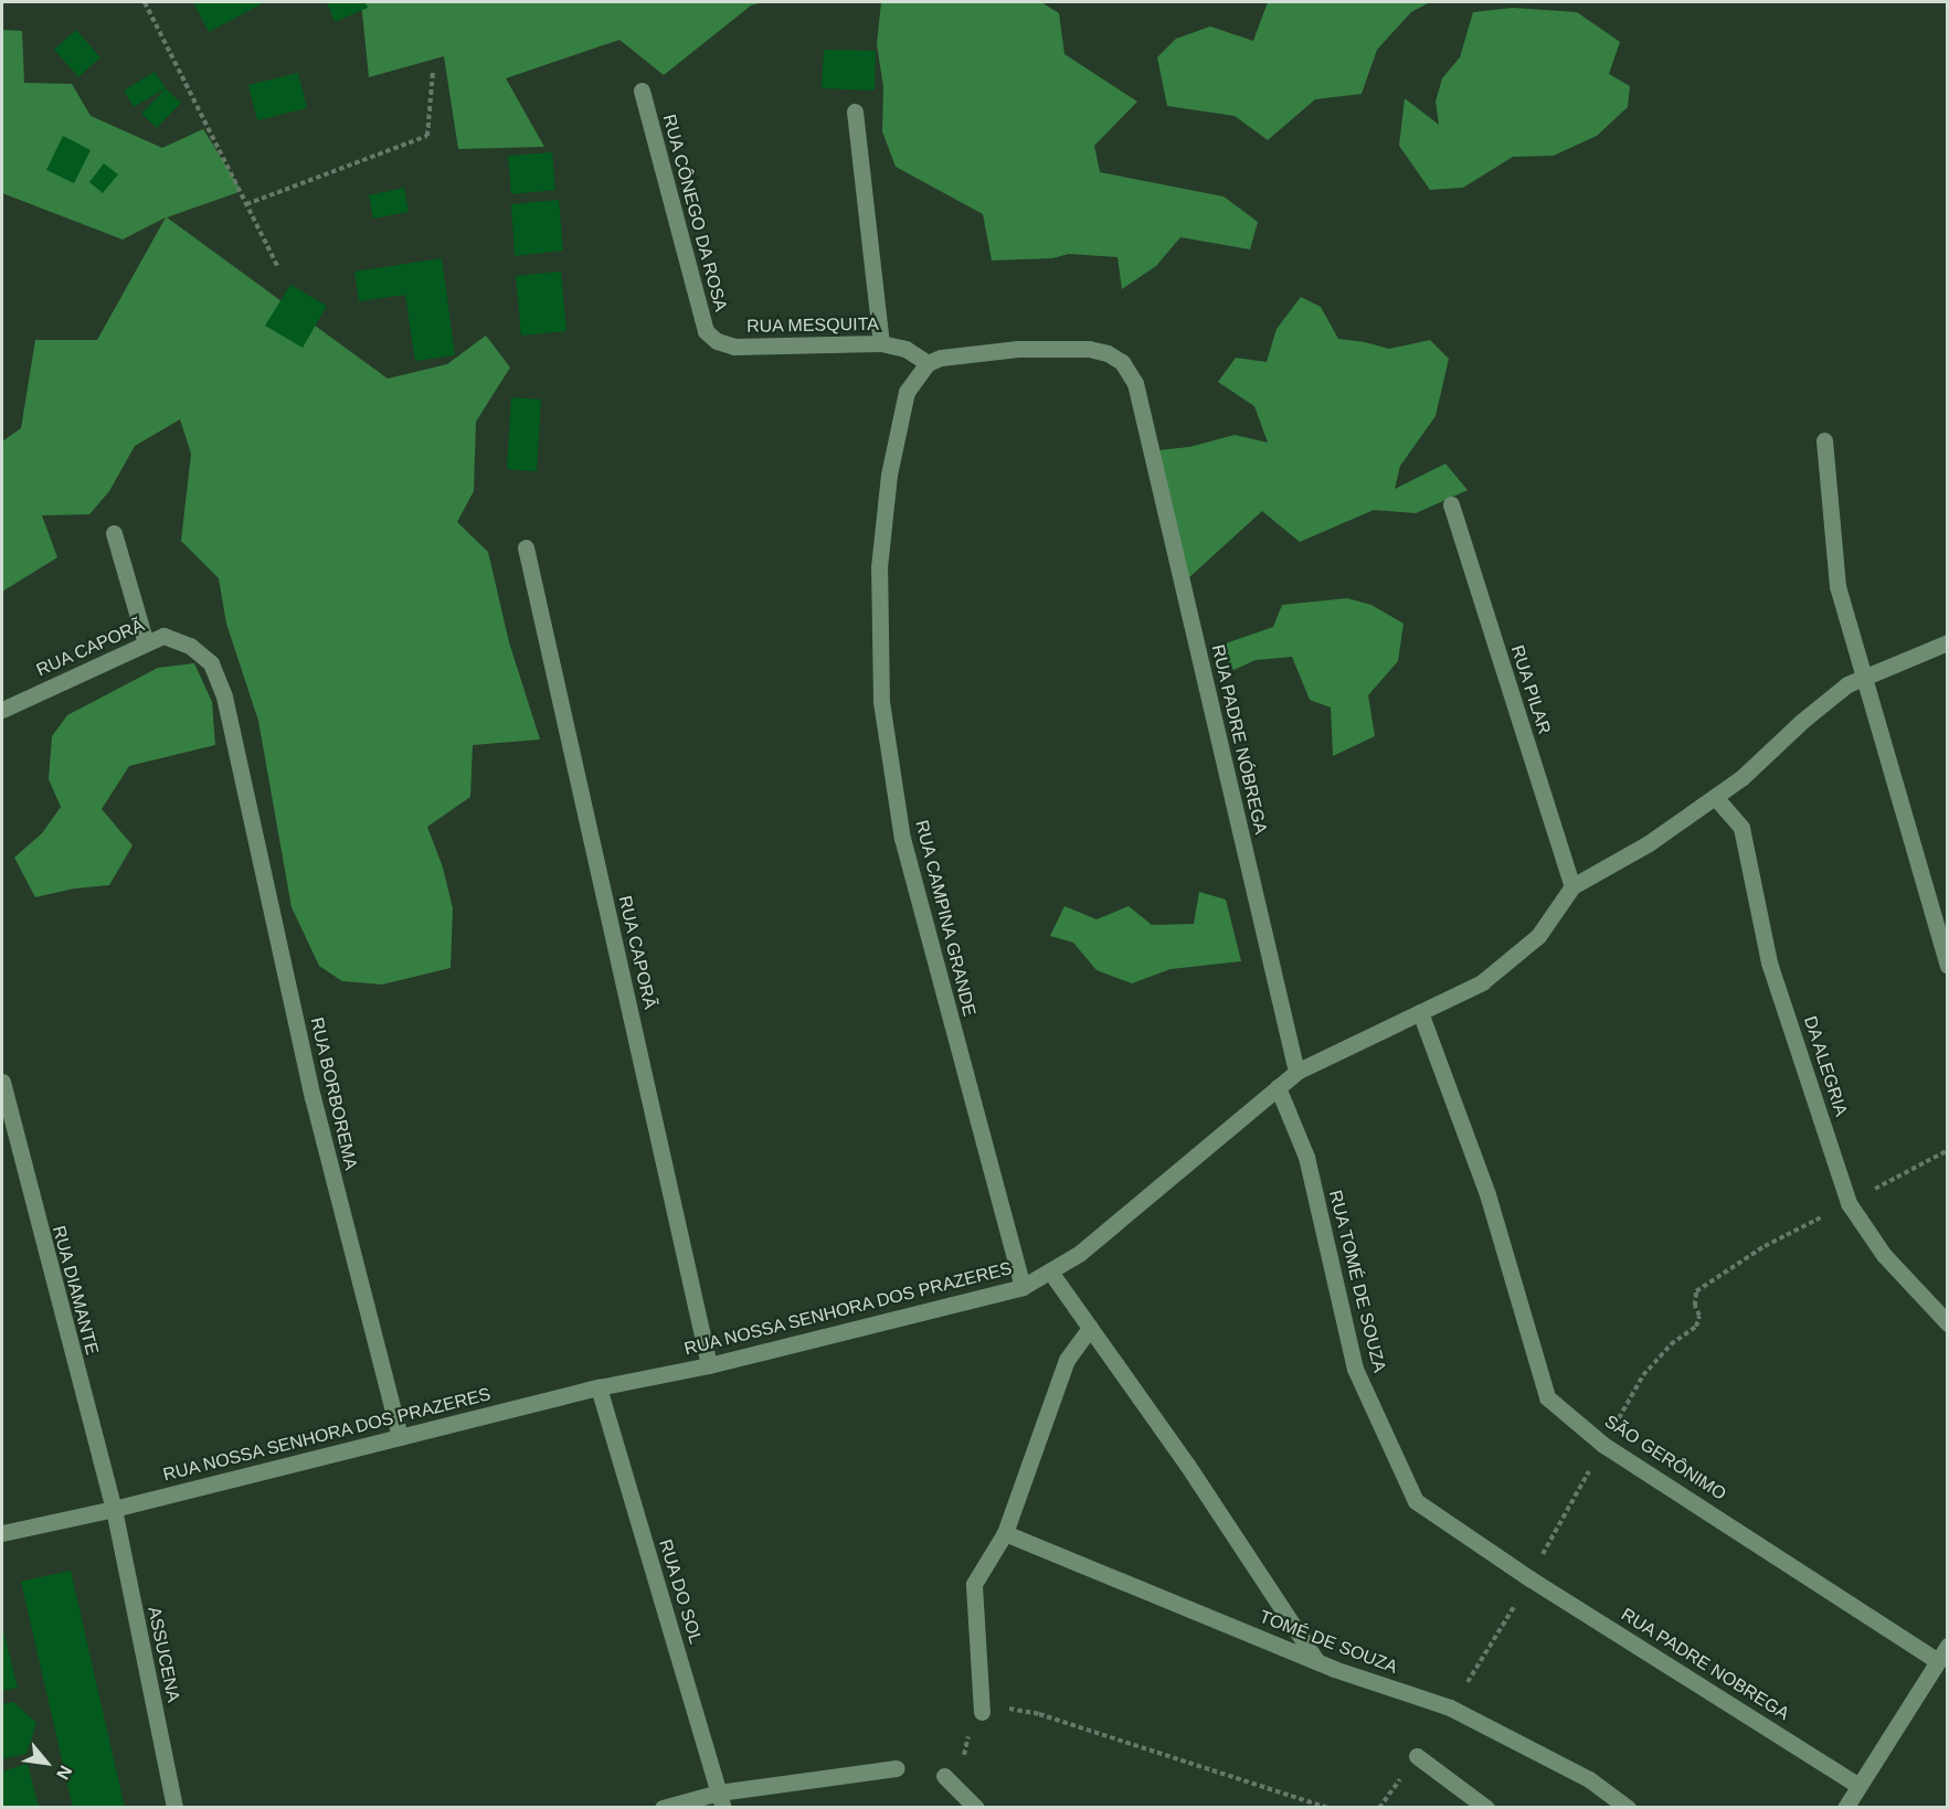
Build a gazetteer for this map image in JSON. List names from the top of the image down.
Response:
{
  "streets": {
    "street": [
      "RUA CÔNEGO DA ROSA",
      "RUA MESQUITA",
      "RUA CAPORÃ",
      "RUA PILAR",
      "RUA PADRE NÓBREGA",
      "RUA CAMPINA GRANDE",
      "DA ALEGRIA",
      "RUA BORBOREMA",
      "RUA TOMÉ DE SOUZA",
      "RUA DIAMANTE",
      "RUA NOSSA SENHORA DOS PRAZERES",
      "SÃO GERÔNIMO",
      "RUA DO SOL",
      "TOMÉ DE SOUZA",
      "ASSUCENA",
      "RUA PADRE NOBREGA"
    ]
  },
  "crossings": [
    ["RUA CÔNEGO DA ROSA", "RUA MESQUITA"],
    ["RUA MESQUITA", "RUA PADRE NÓBREGA"],
    ["RUA MESQUITA", "RUA CAMPINA GRANDE"],
    ["RUA CAPORÃ", "RUA BORBOREMA"],
    ["RUA CAPORÃ", "RUA NOSSA SENHORA DOS PRAZERES"],
    ["RUA PILAR", "RUA NOSSA SENHORA DOS PRAZERES"],
    ["RUA PADRE NÓBREGA", "RUA CAMPINA GRANDE"],
    ["RUA PADRE NÓBREGA", "RUA NOSSA SENHORA DOS PRAZERES"],
    ["RUA CAMPINA GRANDE", "RUA NOSSA SENHORA DOS PRAZERES"],
    ["DA ALEGRIA", "RUA NOSSA SENHORA DOS PRAZERES"],
    ["RUA BORBOREMA", "RUA NOSSA SENHORA DOS PRAZERES"],
    ["RUA TOMÉ DE SOUZA", "RUA NOSSA SENHORA DOS PRAZERES"],
    ["RUA TOMÉ DE SOUZA", "RUA PADRE NOBREGA"],
    ["RUA DIAMANTE", "RUA NOSSA SENHORA DOS PRAZERES"],
    ["RUA DIAMANTE", "ASSUCENA"],
    ["RUA NOSSA SENHORA DOS PRAZERES", "SÃO GERÔNIMO"],
    ["RUA NOSSA SENHORA DOS PRAZERES", "RUA DO SOL"],
    ["RUA NOSSA SENHORA DOS PRAZERES", "ASSUCENA"]
  ],
  "north": "bottom right"
}
